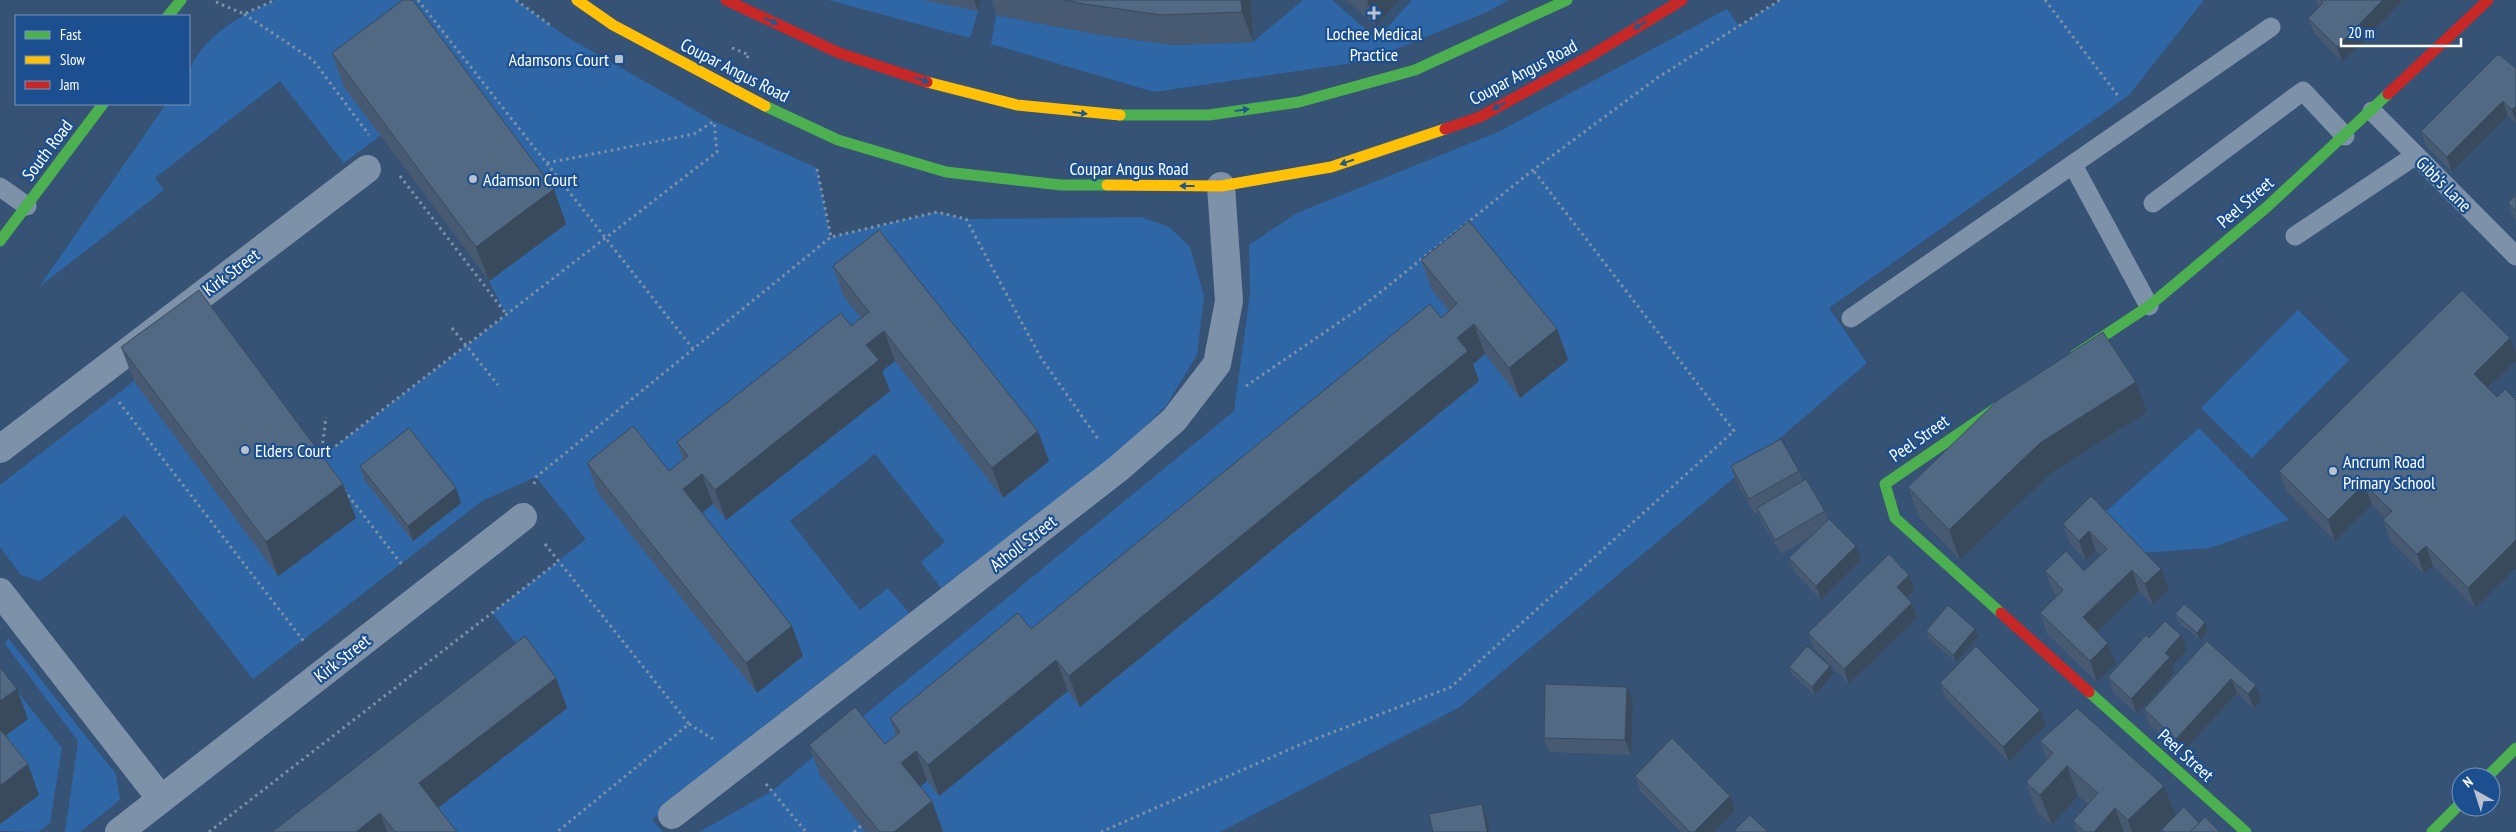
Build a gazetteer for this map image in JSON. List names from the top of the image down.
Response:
{
  "streets": {
    "main road": ["Coupar Angus Road", "South Road", "Peel Street"],
    "street": ["Kirk Street", "Atholl Street"],
    "lane": ["Gibb's Lane"]
  },
  "crossings": [
    ["Coupar Angus Road", "Atholl Street"],
    ["Gibb's Lane", "Peel Street"]
  ],
  "places": {
    "health": ["Lochee Medical Practice"],
    "transit": ["Adamsons Court"],
    "other": ["Adamson Court", "Elders Court", "Ancrum Road Primary School"]
  },
  "legend": ["Fast", "Slow", "Jam"],
  "scale_bar": "20 m",
  "north": "top left"
}
